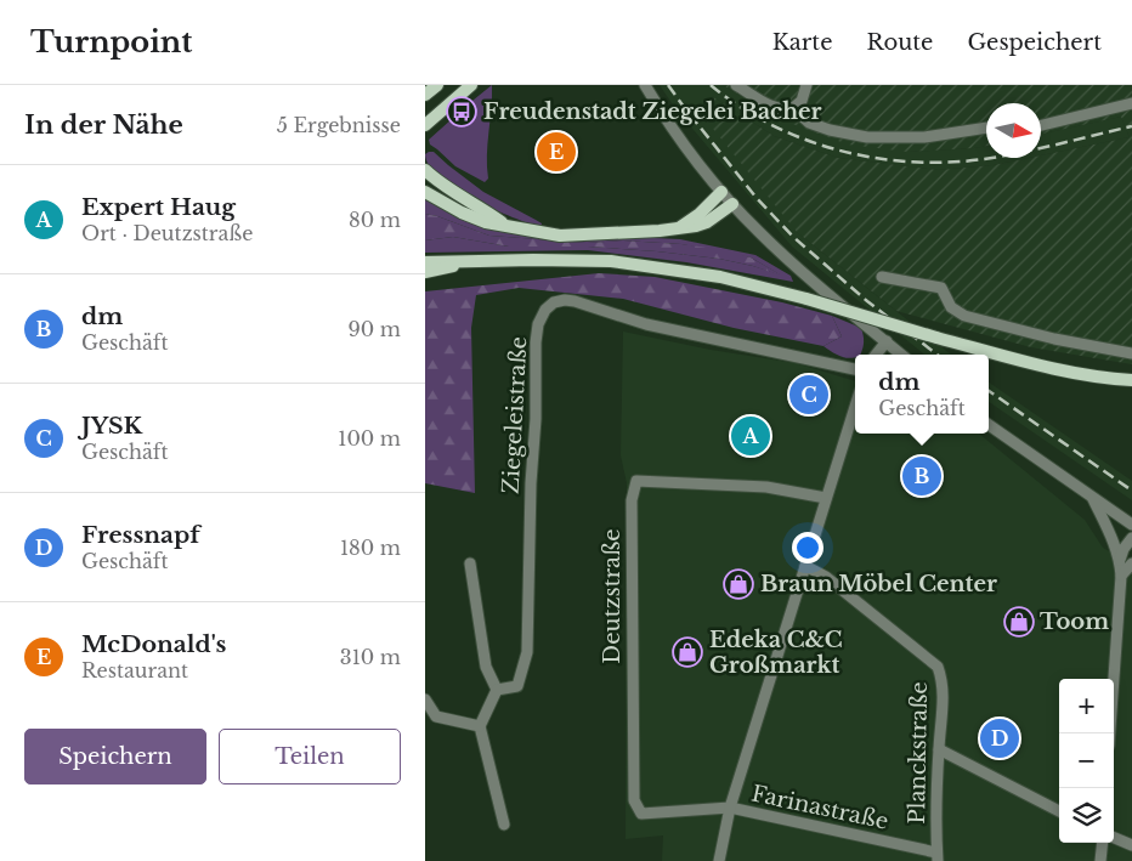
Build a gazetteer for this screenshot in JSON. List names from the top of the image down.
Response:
{
  "streets": {
    "street": [
      "Ziegeleistraße",
      "Deutzstraße",
      "Planckstraße",
      "Farinastraße"
    ]
  },
  "crossings": [
    ["Deutzstraße", "Farinastraße"],
    ["Planckstraße", "Farinastraße"]
  ],
  "places": {
    "bus stop": ["Freudenstadt Ziegelei Bacher"],
    "shop": ["Braun Möbel Center", "Toom", "Edeka C&C Großmarkt"]
  },
  "north": "right",
  "page": {
    "header": "Turnpoint",
    "nav": ["Karte", "Route", "Gespeichert"],
    "heading": ["In der Nähe", "5 Ergebnisse"],
    "pins": [
      "E",
      "C",
      "A",
      "B",
      "D"
    ],
    "list": [
      {
        "mark": "A",
        "name": "Expert Haug",
        "note": "Ort · Deutzstraße",
        "value": "80 m"
      },
      {
        "mark": "B",
        "name": "dm",
        "note": "Geschäft",
        "value": "90 m"
      },
      {
        "mark": "C",
        "name": "JYSK",
        "note": "Geschäft",
        "value": "100 m"
      },
      {
        "mark": "D",
        "name": "Fressnapf",
        "note": "Geschäft",
        "value": "180 m"
      },
      {
        "mark": "E",
        "name": "McDonald's",
        "note": "Restaurant",
        "value": "310 m"
      }
    ],
    "popup": ["dm", "Geschäft"],
    "map_buttons": ["+", "−"],
    "buttons": ["Speichern", "Teilen"]
  }
}
